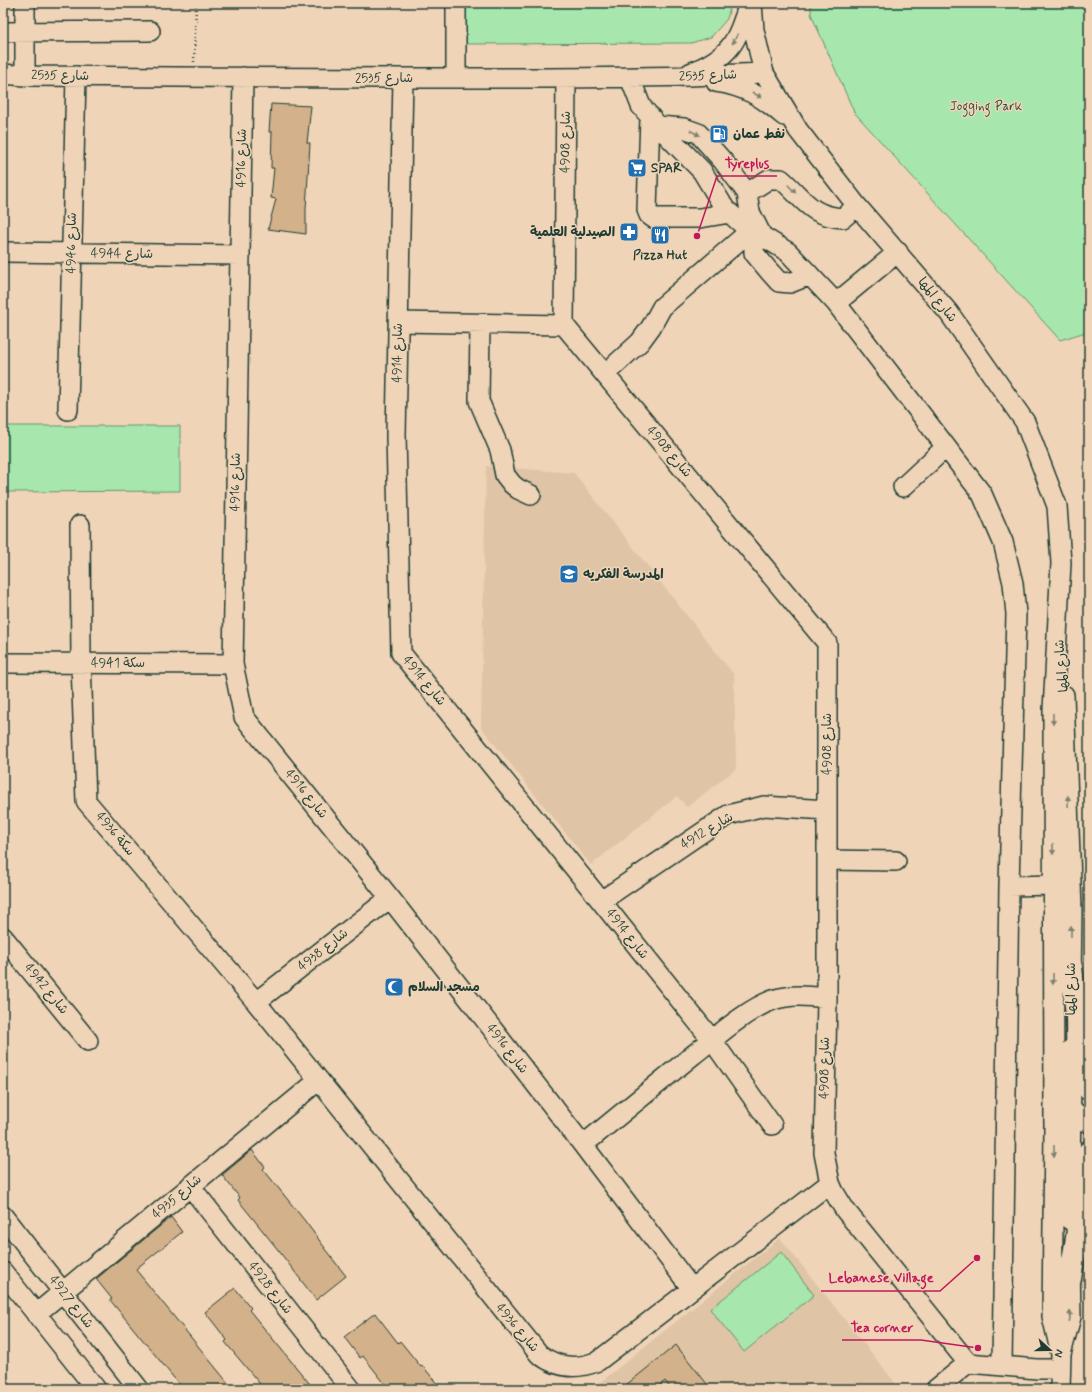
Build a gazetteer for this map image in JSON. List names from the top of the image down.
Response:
{
  "streets": {
    "street": [
      "2535 شارع",
      "4908 شارع",
      "4916 شارع",
      "4946 شارع",
      "4944 شارع",
      "شارع المها",
      "4914 شارع",
      "سكة 4941",
      "4912 شارع",
      "سكة 4936",
      "شارع 4938",
      "4942 شارع",
      "4935 شارع",
      "4928 شارع",
      "شارع 4927",
      "4936 شارع"
    ]
  },
  "crossings": [
    ["2535 شارع", "4908 شارع"],
    ["2535 شارع", "4916 شارع"],
    ["2535 شارع", "4946 شارع"],
    ["2535 شارع", "شارع المها"],
    ["2535 شارع", "4914 شارع"],
    ["4908 شارع", "4912 شارع"],
    ["4908 شارع", "4936 شارع"],
    ["4916 شارع", "4944 شارع"],
    ["4916 شارع", "سكة 4941"],
    ["4916 شارع", "شارع 4938"],
    ["4916 شارع", "4936 شارع"],
    ["4946 شارع", "4944 شارع"],
    ["4914 شارع", "4912 شارع"],
    ["سكة 4941", "سكة 4936"],
    ["سكة 4936", "شارع 4938"],
    ["سكة 4936", "4935 شارع"],
    ["سكة 4936", "4936 شارع"],
    ["4935 شارع", "4928 شارع"],
    ["4935 شارع", "شارع 4927"],
    ["4935 شارع", "4936 شارع"]
  ],
  "parks": ["Jogging Park"],
  "places": {
    "fuel station": ["نفط عمان"],
    "supermarket": ["SPAR"],
    "pharmacy": ["الصيدلية العلمية"],
    "restaurant": ["Pizza Hut"],
    "other": ["Tyreplus", "Lebanese Village", "Tea corner"],
    "school or university": ["المدرسة الفكريه"],
    "mosque": ["مسجد السلام"]
  },
  "north": "right"
}
